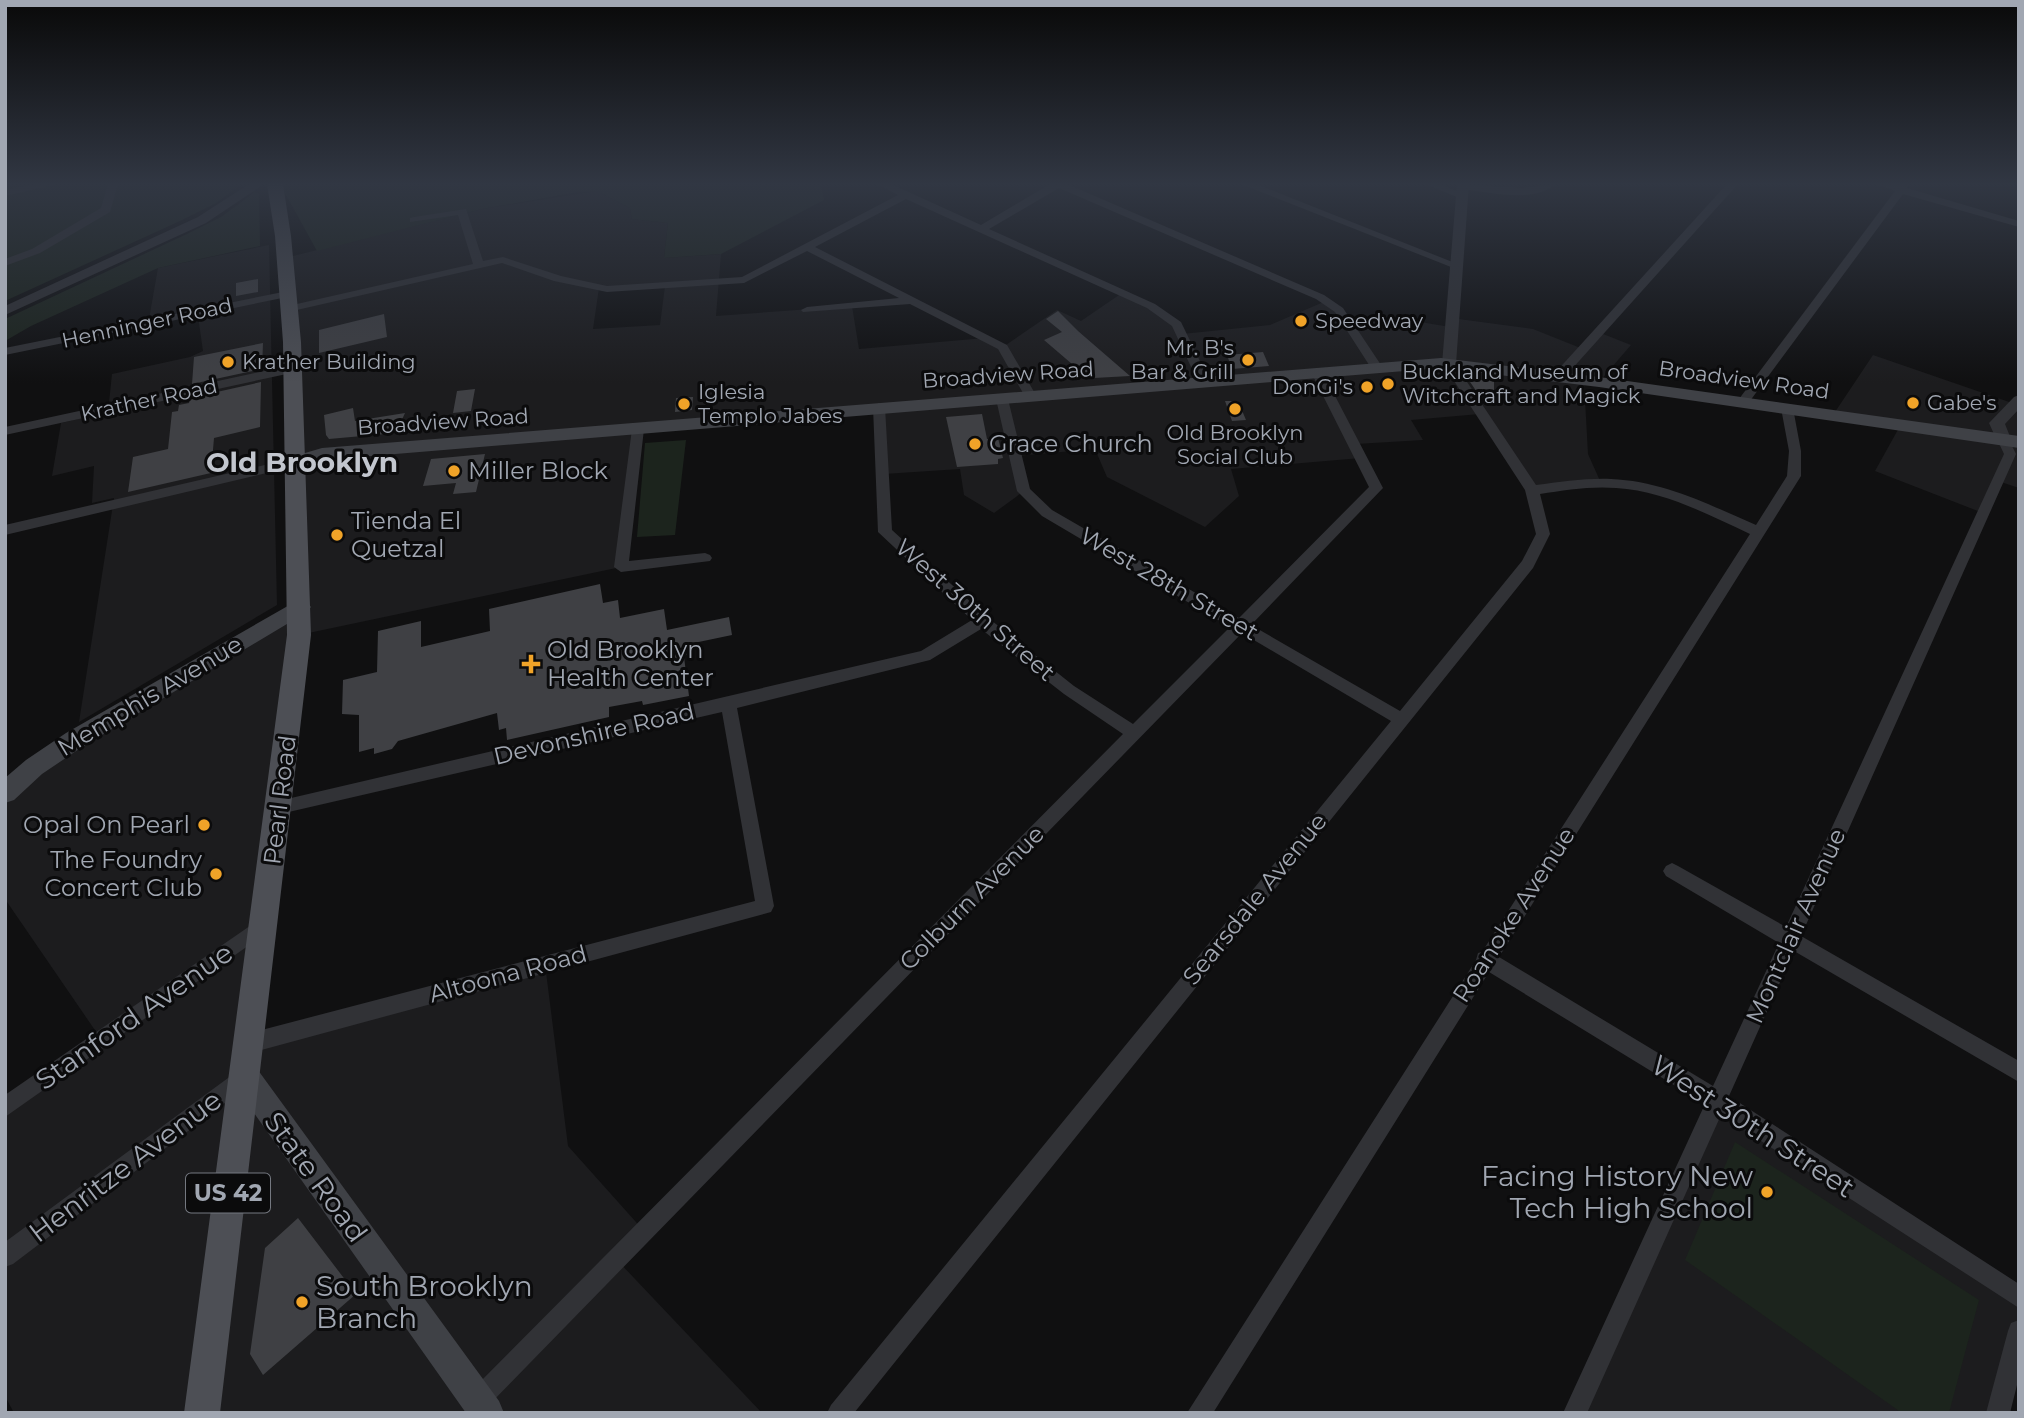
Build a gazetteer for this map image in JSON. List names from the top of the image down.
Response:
{
  "streets": {
    "main road": [
      "Broadview Road",
      "Memphis Avenue",
      "Pearl Road",
      "State Road",
      "US 42"
    ],
    "street": [
      "Henninger Road",
      "Krather Road",
      "West 28th Street",
      "West 30th Street",
      "Devonshire Road",
      "Colburn Avenue",
      "Searsdale Avenue",
      "Roanoke Avenue",
      "Montclair Avenue",
      "Altoona Road",
      "Stanford Avenue",
      "Henritze Avenue"
    ]
  },
  "crossings": [
    ["Henninger Road", "Pearl Road"],
    ["Broadview Road", "West 28th Street"],
    ["Broadview Road", "West 30th Street"],
    ["Broadview Road", "Pearl Road"],
    ["Broadview Road", "Colburn Avenue"],
    ["Broadview Road", "Searsdale Avenue"],
    ["Broadview Road", "Roanoke Avenue"],
    ["Broadview Road", "Montclair Avenue"],
    ["Krather Road", "Pearl Road"],
    ["West 28th Street", "Colburn Avenue"],
    ["West 28th Street", "Searsdale Avenue"],
    ["West 30th Street", "Devonshire Road"],
    ["West 30th Street", "Colburn Avenue"],
    ["West 30th Street", "Roanoke Avenue"],
    ["West 30th Street", "Montclair Avenue"],
    ["Memphis Avenue", "Pearl Road"],
    ["Devonshire Road", "Pearl Road"],
    ["Devonshire Road", "Altoona Road"],
    ["Pearl Road", "Altoona Road"],
    ["Pearl Road", "Stanford Avenue"],
    ["Pearl Road", "Henritze Avenue"],
    ["Pearl Road", "State Road"],
    ["Colburn Avenue", "State Road"],
    ["Henritze Avenue", "State Road"]
  ],
  "districts": ["Old Brooklyn"],
  "places": {
    "other": [
      "Speedway",
      "Mr. B's Bar & Grill",
      "Krather Building",
      "Buckland Museum of Witchcraft and Magick",
      "DonGi's",
      "Gabe's",
      "Iglesia Templo Jabes",
      "Old Brooklyn Social Club",
      "Grace Church",
      "Miller Block",
      "Tienda El Quetzal",
      "Opal On Pearl",
      "The Foundry Concert Club",
      "Facing History New Tech High School",
      "South Brooklyn Branch"
    ],
    "health": ["Old Brooklyn Health Center"]
  }
}
